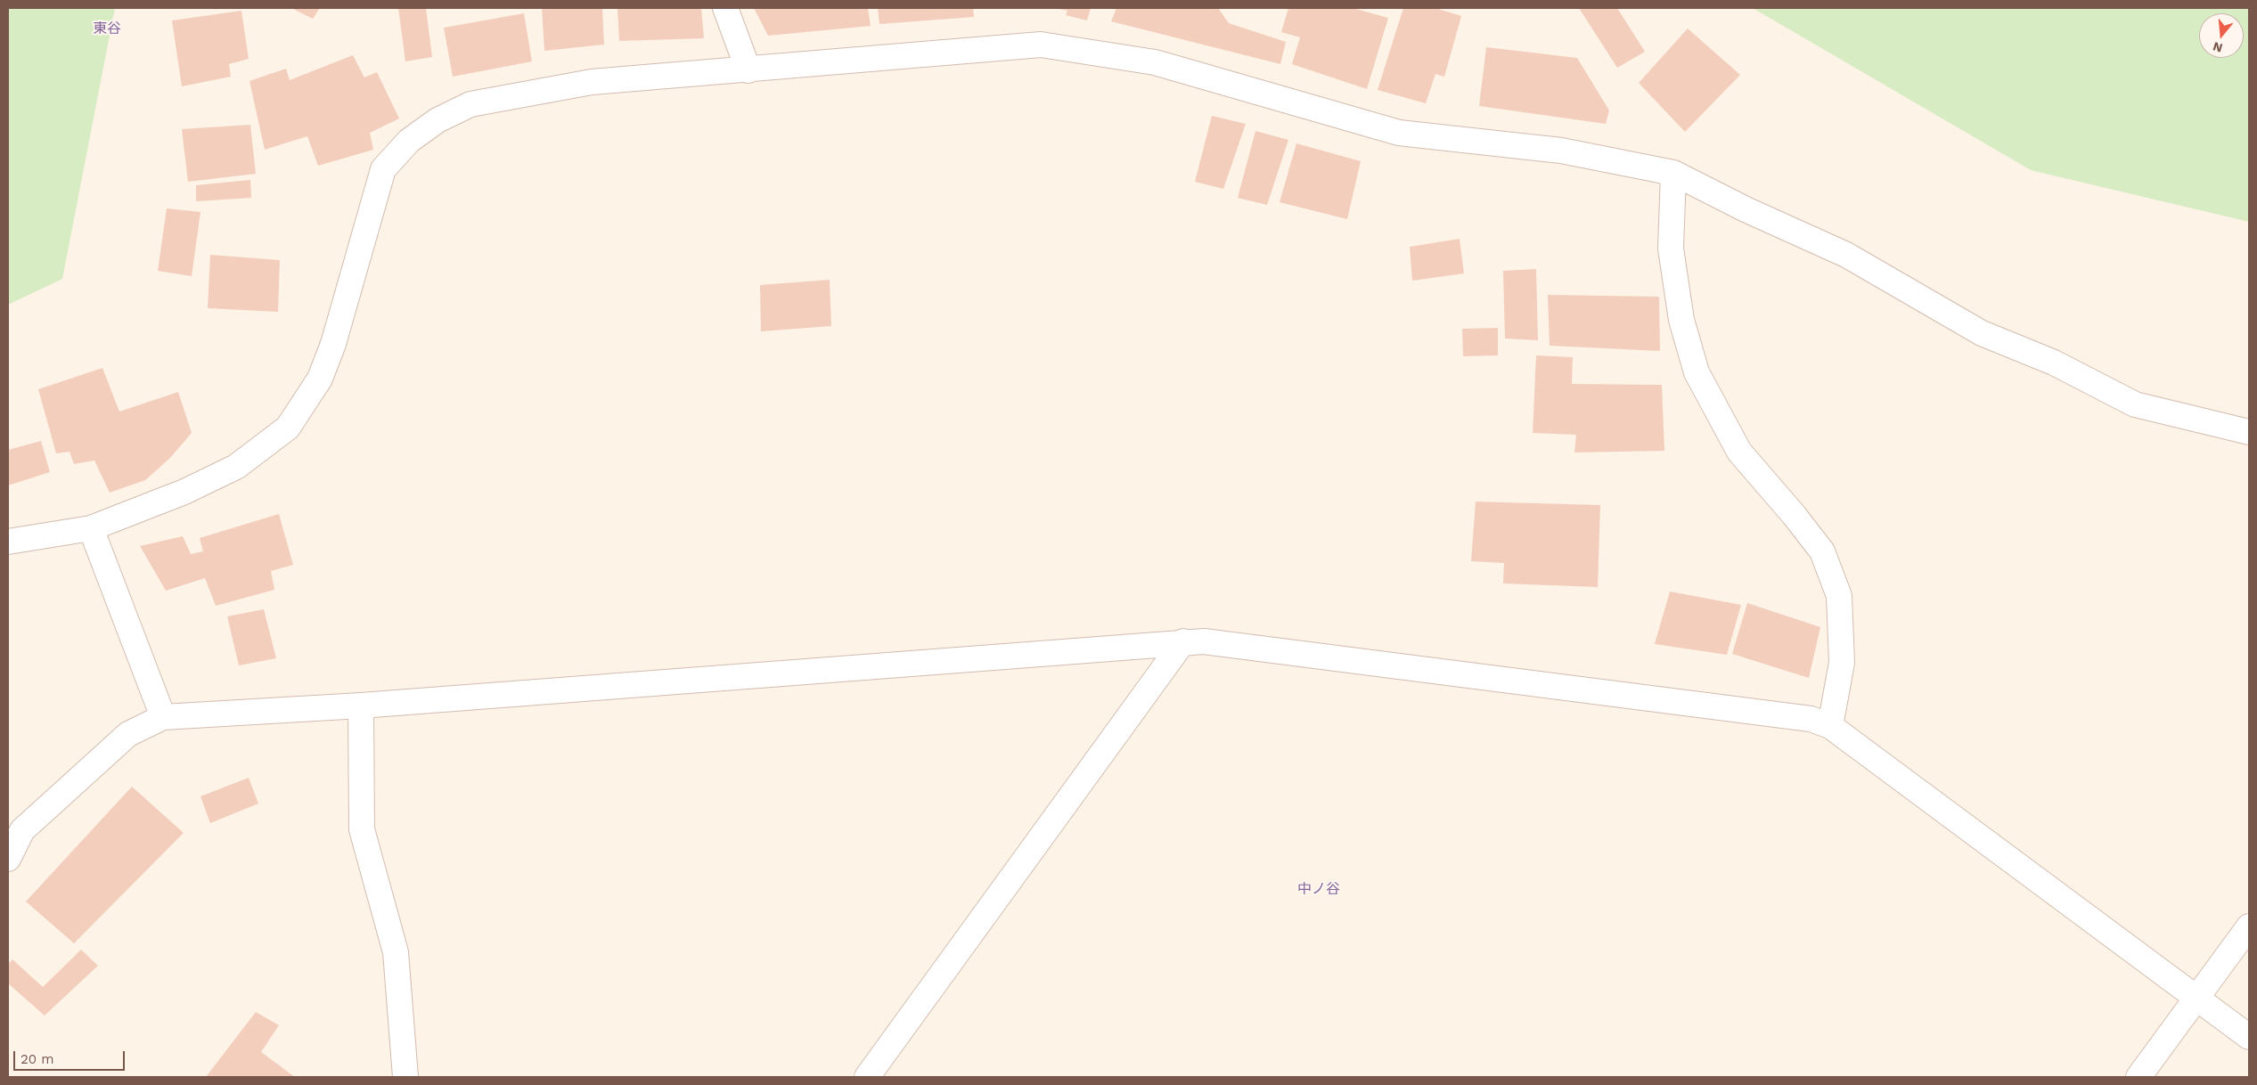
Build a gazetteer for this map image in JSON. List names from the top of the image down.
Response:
{
  "districts": ["東谷", "中ノ谷"],
  "scale_bar": "20 m",
  "north": "bottom"
}
